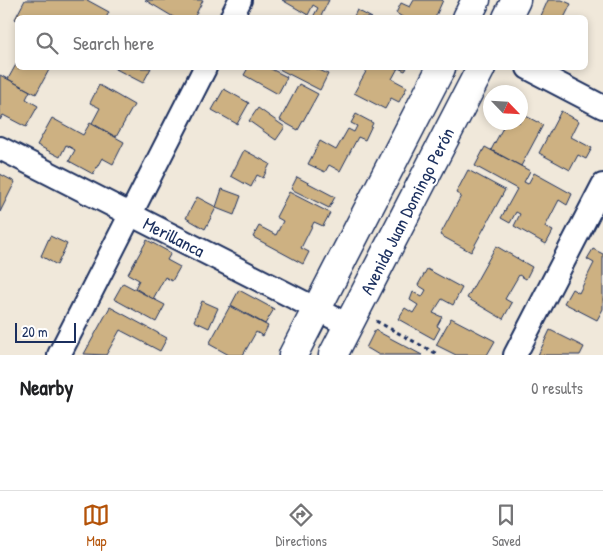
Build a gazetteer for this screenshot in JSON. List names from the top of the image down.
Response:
{
  "streets": {
    "street": ["Avenida Juan Domingo Perón", "Merillanca"]
  },
  "crossings": [
    ["Avenida Juan Domingo Perón", "Merillanca"]
  ],
  "scale_bar": "20 m",
  "north": "bottom right",
  "page": {
    "search": "Search here",
    "scale": "20 m",
    "heading": ["Nearby", "0 results"],
    "nav": ["Map", "Directions", "Saved"]
  }
}
